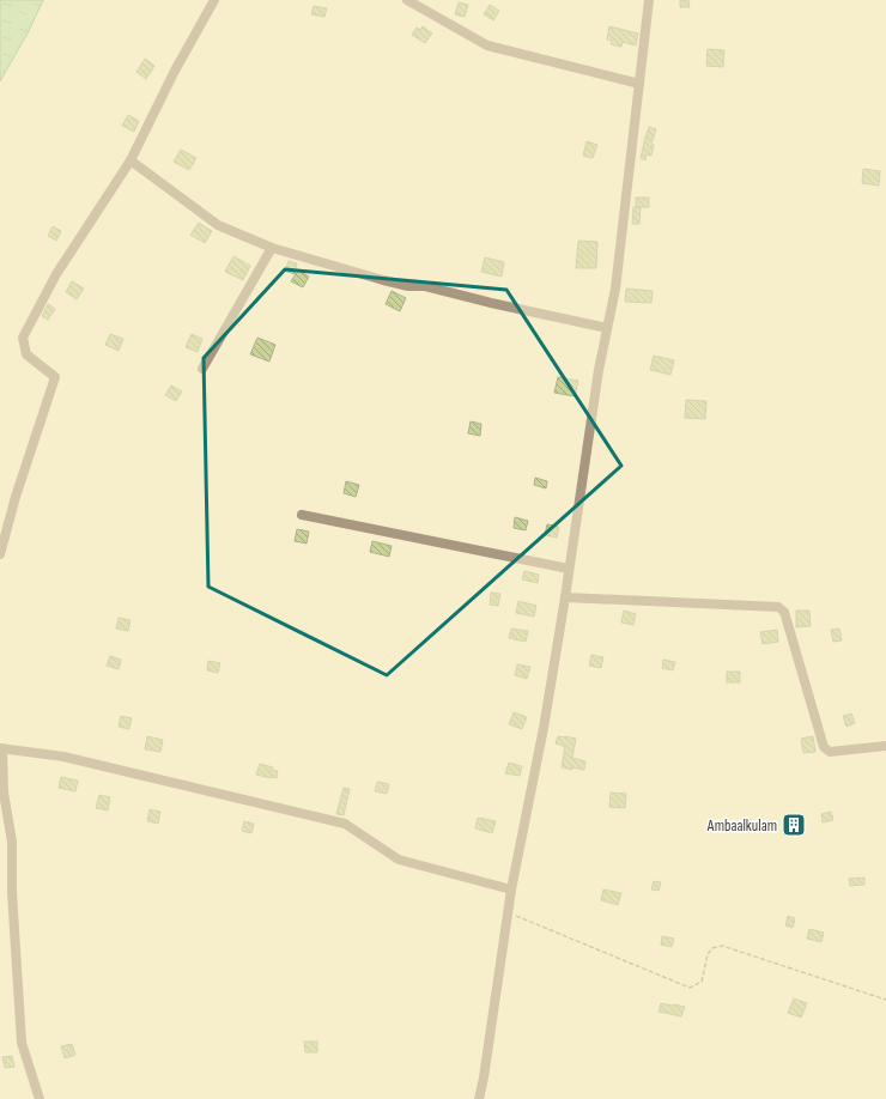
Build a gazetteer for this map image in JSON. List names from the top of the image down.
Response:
{
  "places": {
    "building": ["Ambaalkulam"]
  }
}
